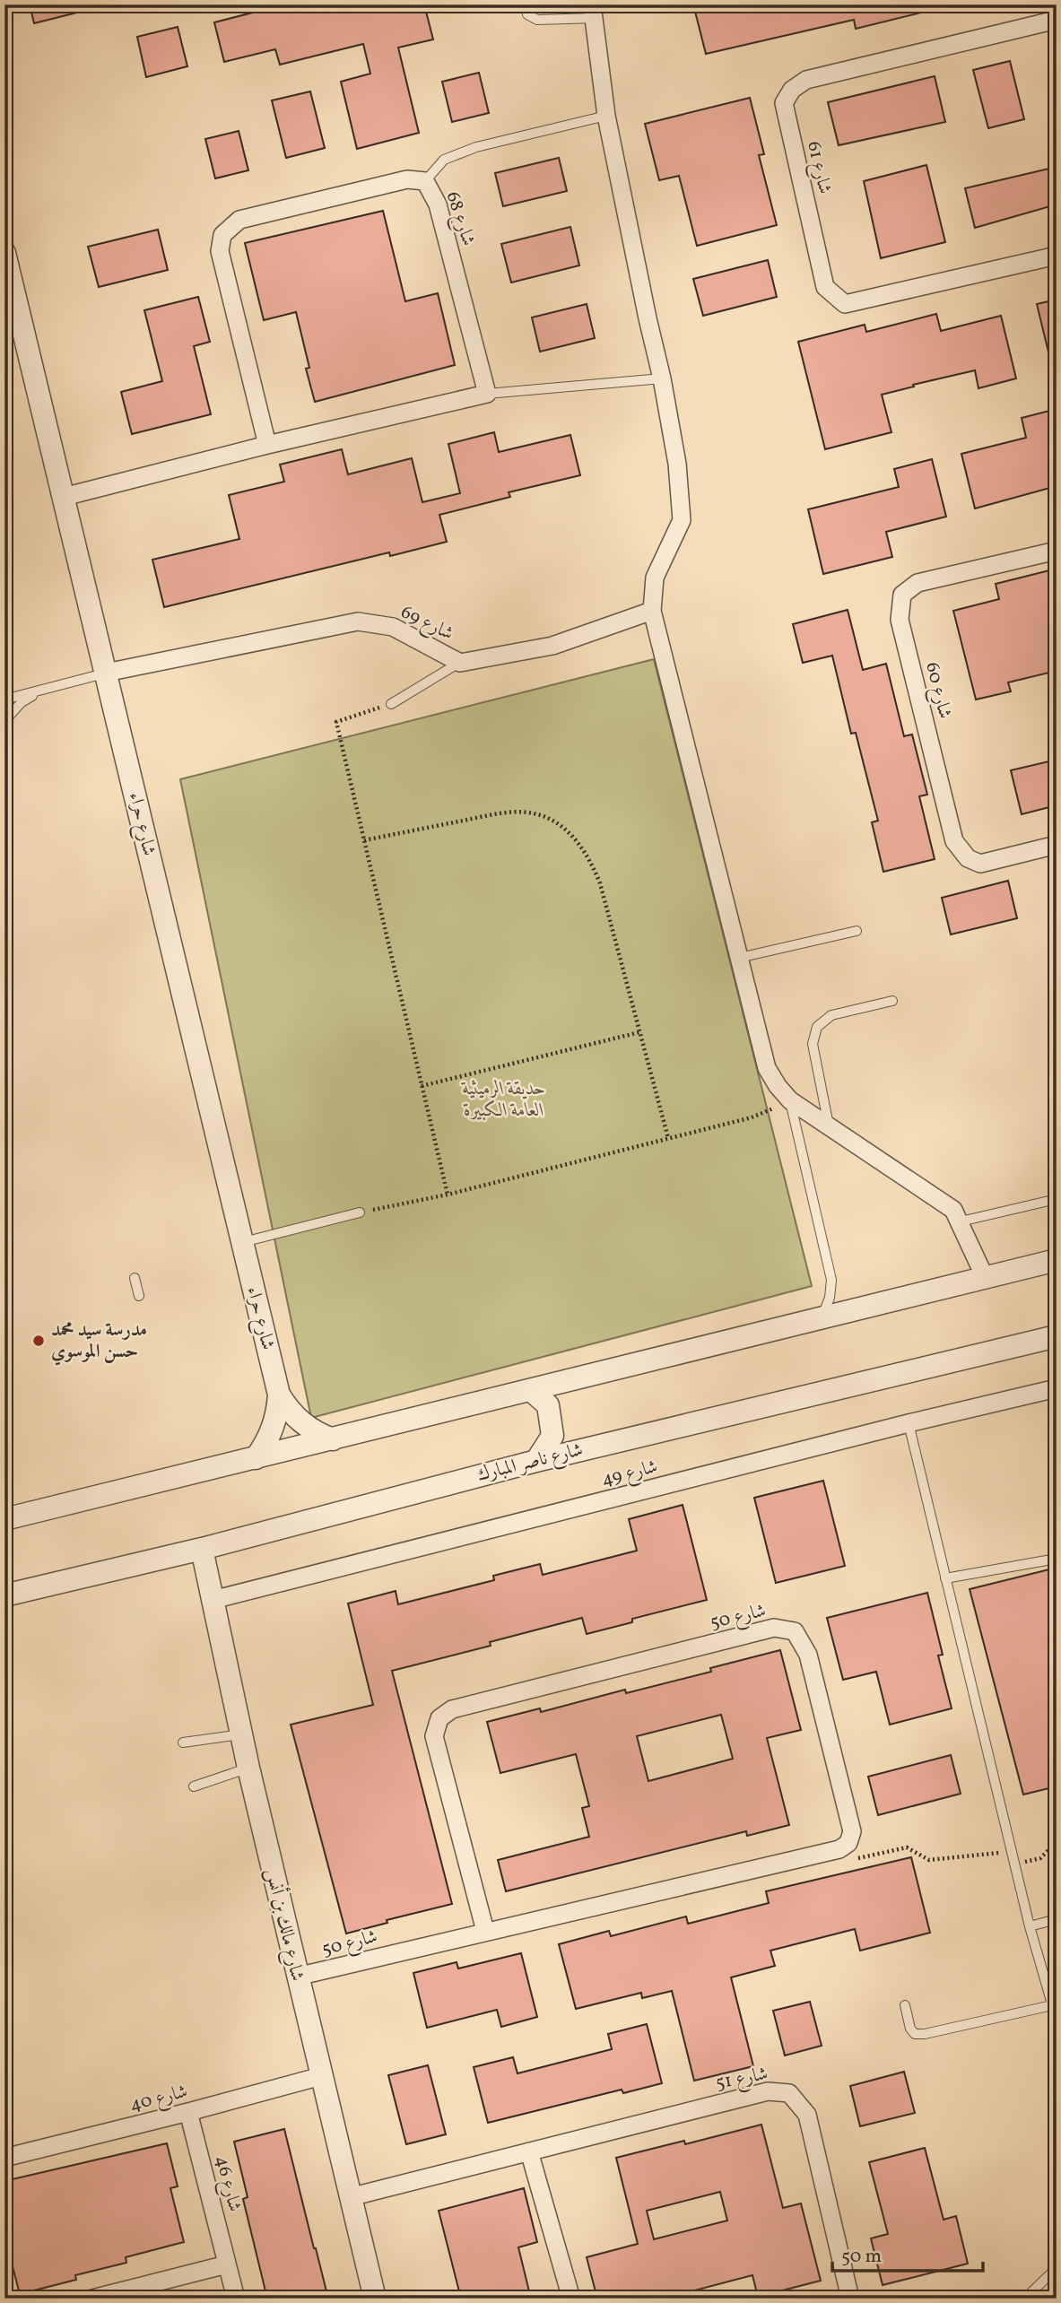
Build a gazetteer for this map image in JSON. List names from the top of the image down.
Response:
{
  "streets": {
    "street": [
      "شارع 61",
      "شارع 68",
      "شارع 69",
      "شارع 60",
      "شارع حراء",
      "شارع ناصر المبارك",
      "شارع 49",
      "شارع 50",
      "شارع مالك بن أنس",
      "شارع 51",
      "شارع 40",
      "شارع 46"
    ]
  },
  "crossings": [
    ["شارع 69", "شارع حراء"],
    ["شارع ناصر المبارك", "شارع مالك بن أنس"],
    ["شارع 49", "شارع مالك بن أنس"],
    ["شارع 50", "شارع مالك بن أنس"],
    ["شارع مالك بن أنس", "شارع 51"],
    ["شارع مالك بن أنس", "شارع 40"],
    ["شارع 40", "شارع 46"]
  ],
  "parks": ["حديقة الرميثية العامة الكبيرة"],
  "places": ["مدرسة سيد محمد حسن الموسوي"],
  "scale_bar": "50 m"
}
